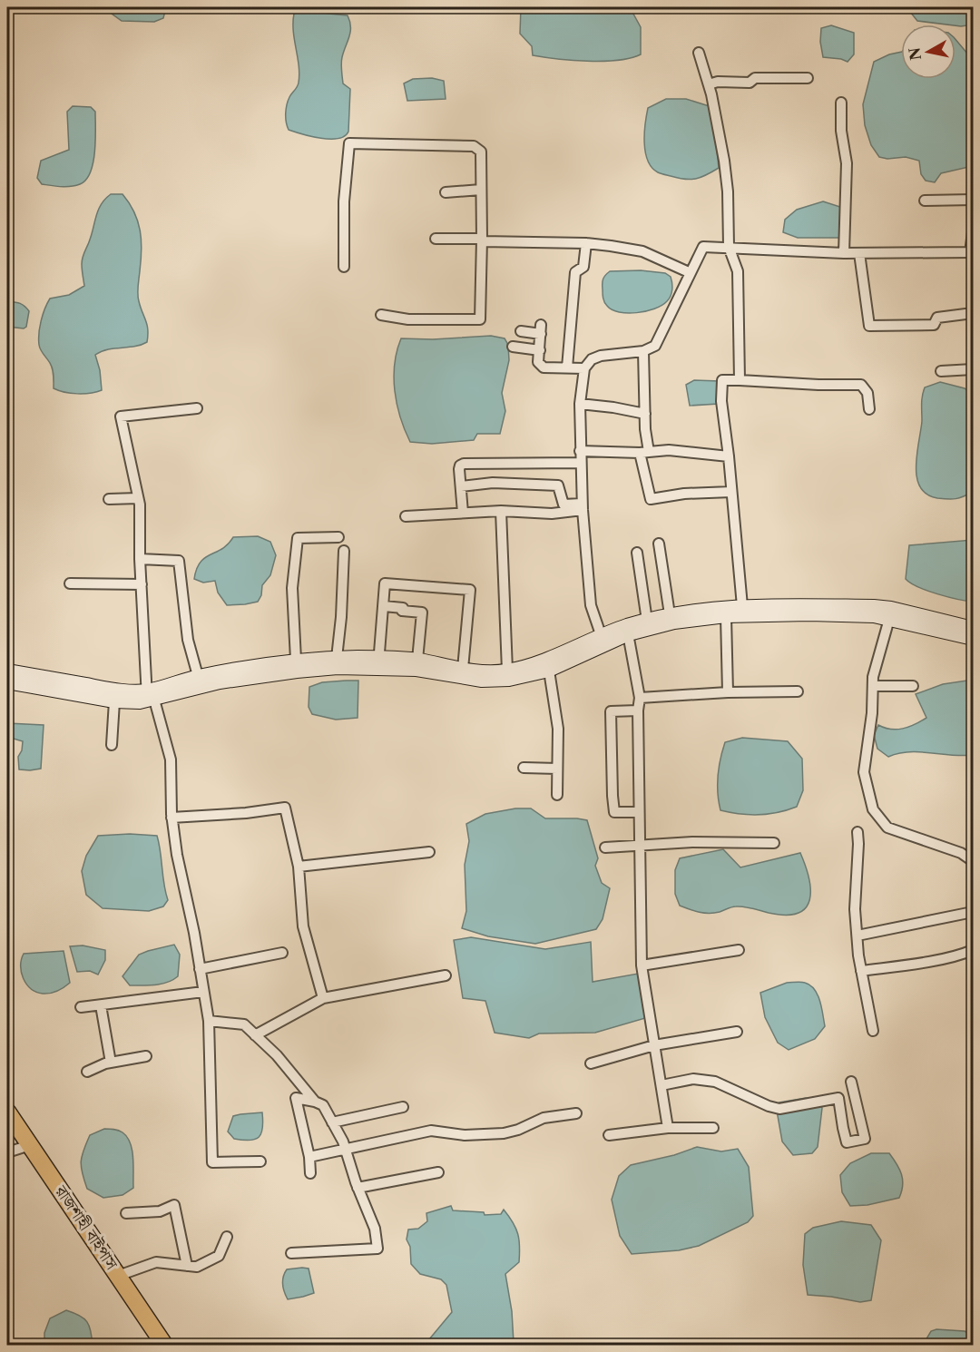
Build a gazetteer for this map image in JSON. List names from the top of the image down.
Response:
{
  "streets": {
    "highway": ["রাজশাহী বাইপাস"]
  },
  "north": "left"
}
